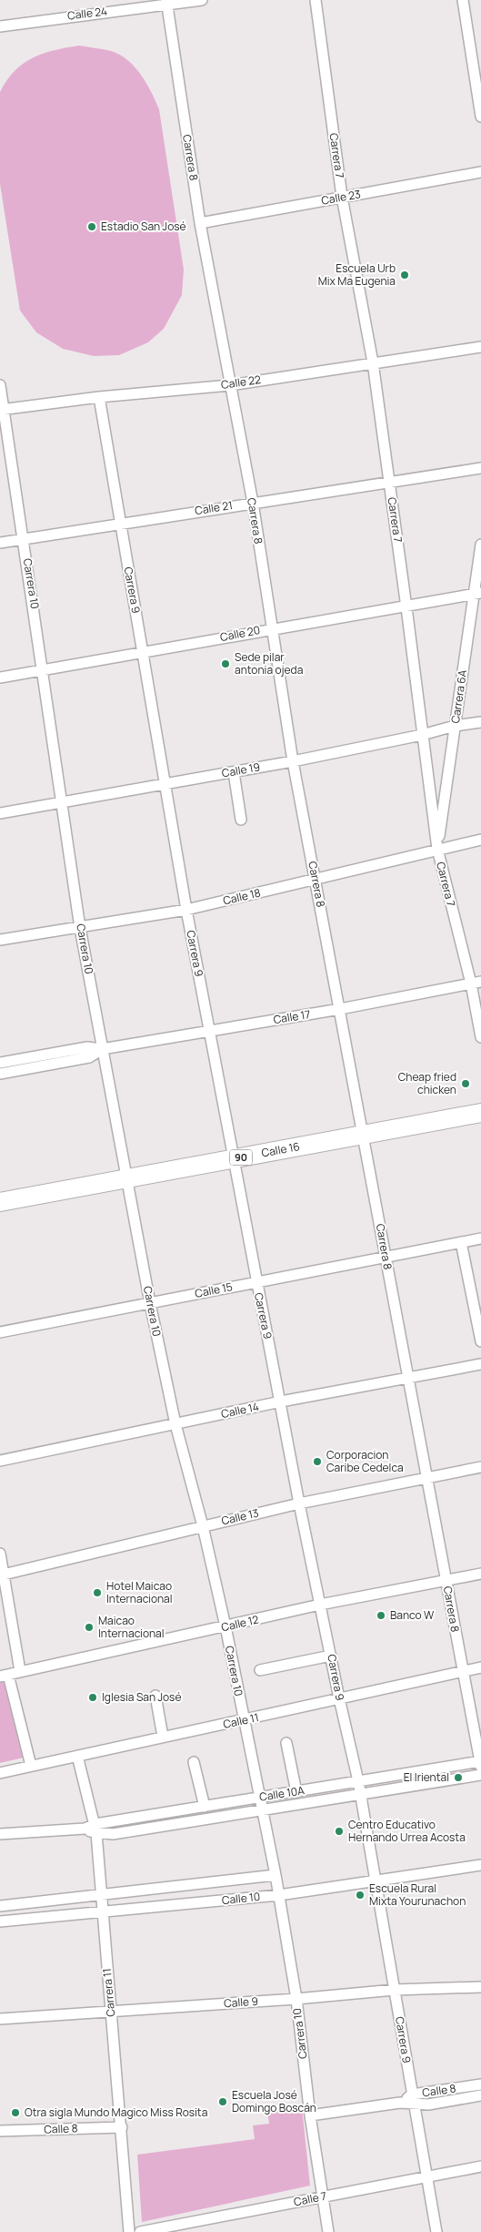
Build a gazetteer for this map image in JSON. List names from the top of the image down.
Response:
{
  "streets": {
    "highway": ["Calle 16", "90"],
    "street": [
      "Calle 24",
      "Carrera 7",
      "Carrera 8",
      "Calle 23",
      "Calle 22",
      "Calle 21",
      "Carrera 10",
      "Carrera 9",
      "Calle 20",
      "Carrera 6A",
      "Calle 19",
      "Calle 18",
      "Calle 17",
      "Calle 15",
      "Calle 14",
      "Calle 13",
      "Calle 12",
      "Calle 11",
      "Calle 10A",
      "Calle 10",
      "Carrera 11",
      "Calle 9",
      "Calle 8",
      "Calle 7"
    ]
  },
  "crossings": [
    ["Calle 24", "Carrera 8"],
    ["Carrera 7", "Calle 23"],
    ["Carrera 7", "Calle 22"],
    ["Carrera 7", "Calle 21"],
    ["Carrera 7", "Calle 20"],
    ["Carrera 7", "Carrera 6A"],
    ["Carrera 7", "Calle 19"],
    ["Carrera 7", "Calle 18"],
    ["Carrera 7", "Calle 17"],
    ["Carrera 8", "Calle 23"],
    ["Carrera 8", "Calle 22"],
    ["Carrera 8", "Calle 21"],
    ["Carrera 8", "Calle 20"],
    ["Carrera 8", "Calle 19"],
    ["Carrera 8", "Calle 18"],
    ["Carrera 8", "Calle 17"],
    ["Carrera 8", "Calle 16"],
    ["Carrera 8", "Calle 15"],
    ["Carrera 8", "Calle 14"],
    ["Carrera 8", "Calle 13"],
    ["Carrera 8", "Calle 12"],
    ["Carrera 8", "Calle 11"],
    ["Carrera 8", "Calle 10A"],
    ["Calle 22", "Carrera 10"],
    ["Calle 22", "Carrera 9"],
    ["Calle 21", "Carrera 10"],
    ["Calle 21", "Carrera 9"],
    ["Carrera 10", "Calle 20"],
    ["Carrera 10", "Calle 19"],
    ["Carrera 10", "Calle 18"],
    ["Carrera 10", "Calle 17"],
    ["Carrera 10", "Calle 16"],
    ["Carrera 10", "Calle 15"],
    ["Carrera 10", "Calle 14"],
    ["Carrera 10", "Calle 13"],
    ["Carrera 10", "Calle 12"],
    ["Carrera 10", "Calle 11"],
    ["Carrera 10", "Calle 10A"],
    ["Carrera 10", "Calle 10"],
    ["Carrera 10", "Calle 9"],
    ["Carrera 10", "Calle 8"],
    ["Carrera 10", "Calle 7"],
    ["Carrera 9", "Calle 20"],
    ["Carrera 9", "Calle 19"],
    ["Carrera 9", "Calle 18"],
    ["Carrera 9", "Calle 17"],
    ["Carrera 9", "Calle 16"],
    ["Carrera 9", "Calle 15"],
    ["Carrera 9", "Calle 14"],
    ["Carrera 9", "Calle 13"],
    ["Carrera 9", "Calle 12"],
    ["Carrera 9", "Calle 11"],
    ["Carrera 9", "Calle 10A"],
    ["Carrera 9", "Calle 10"],
    ["Carrera 9", "Calle 9"],
    ["Carrera 9", "Calle 8"],
    ["Carrera 9", "Calle 7"],
    ["Calle 20", "Carrera 6A"],
    ["Carrera 6A", "Calle 19"],
    ["Carrera 6A", "Calle 18"],
    ["Calle 11", "Carrera 11"],
    ["Calle 10A", "Carrera 11"],
    ["Calle 10", "Carrera 11"],
    ["Carrera 11", "Calle 9"],
    ["Carrera 11", "Calle 8"]
  ],
  "places": [
    "Estadio San José",
    "Escuela Urb Mix Ma Eugenia",
    "Sede pilar antonia ojeda",
    "Cheap fried chicken",
    "Corporacion Caribe Cedelca",
    "Hotel Maicao Internacional",
    "Banco W",
    "Maicao Internacional",
    "Iglesia San José",
    "El lriental",
    "Centro Educativo Hernando Urrea Acosta",
    "Escuela Rural Mixta Yourunachon",
    "Escuela José Domingo Boscán",
    "Otra sigla Mundo Magico Miss Rosita"
  ]
}
